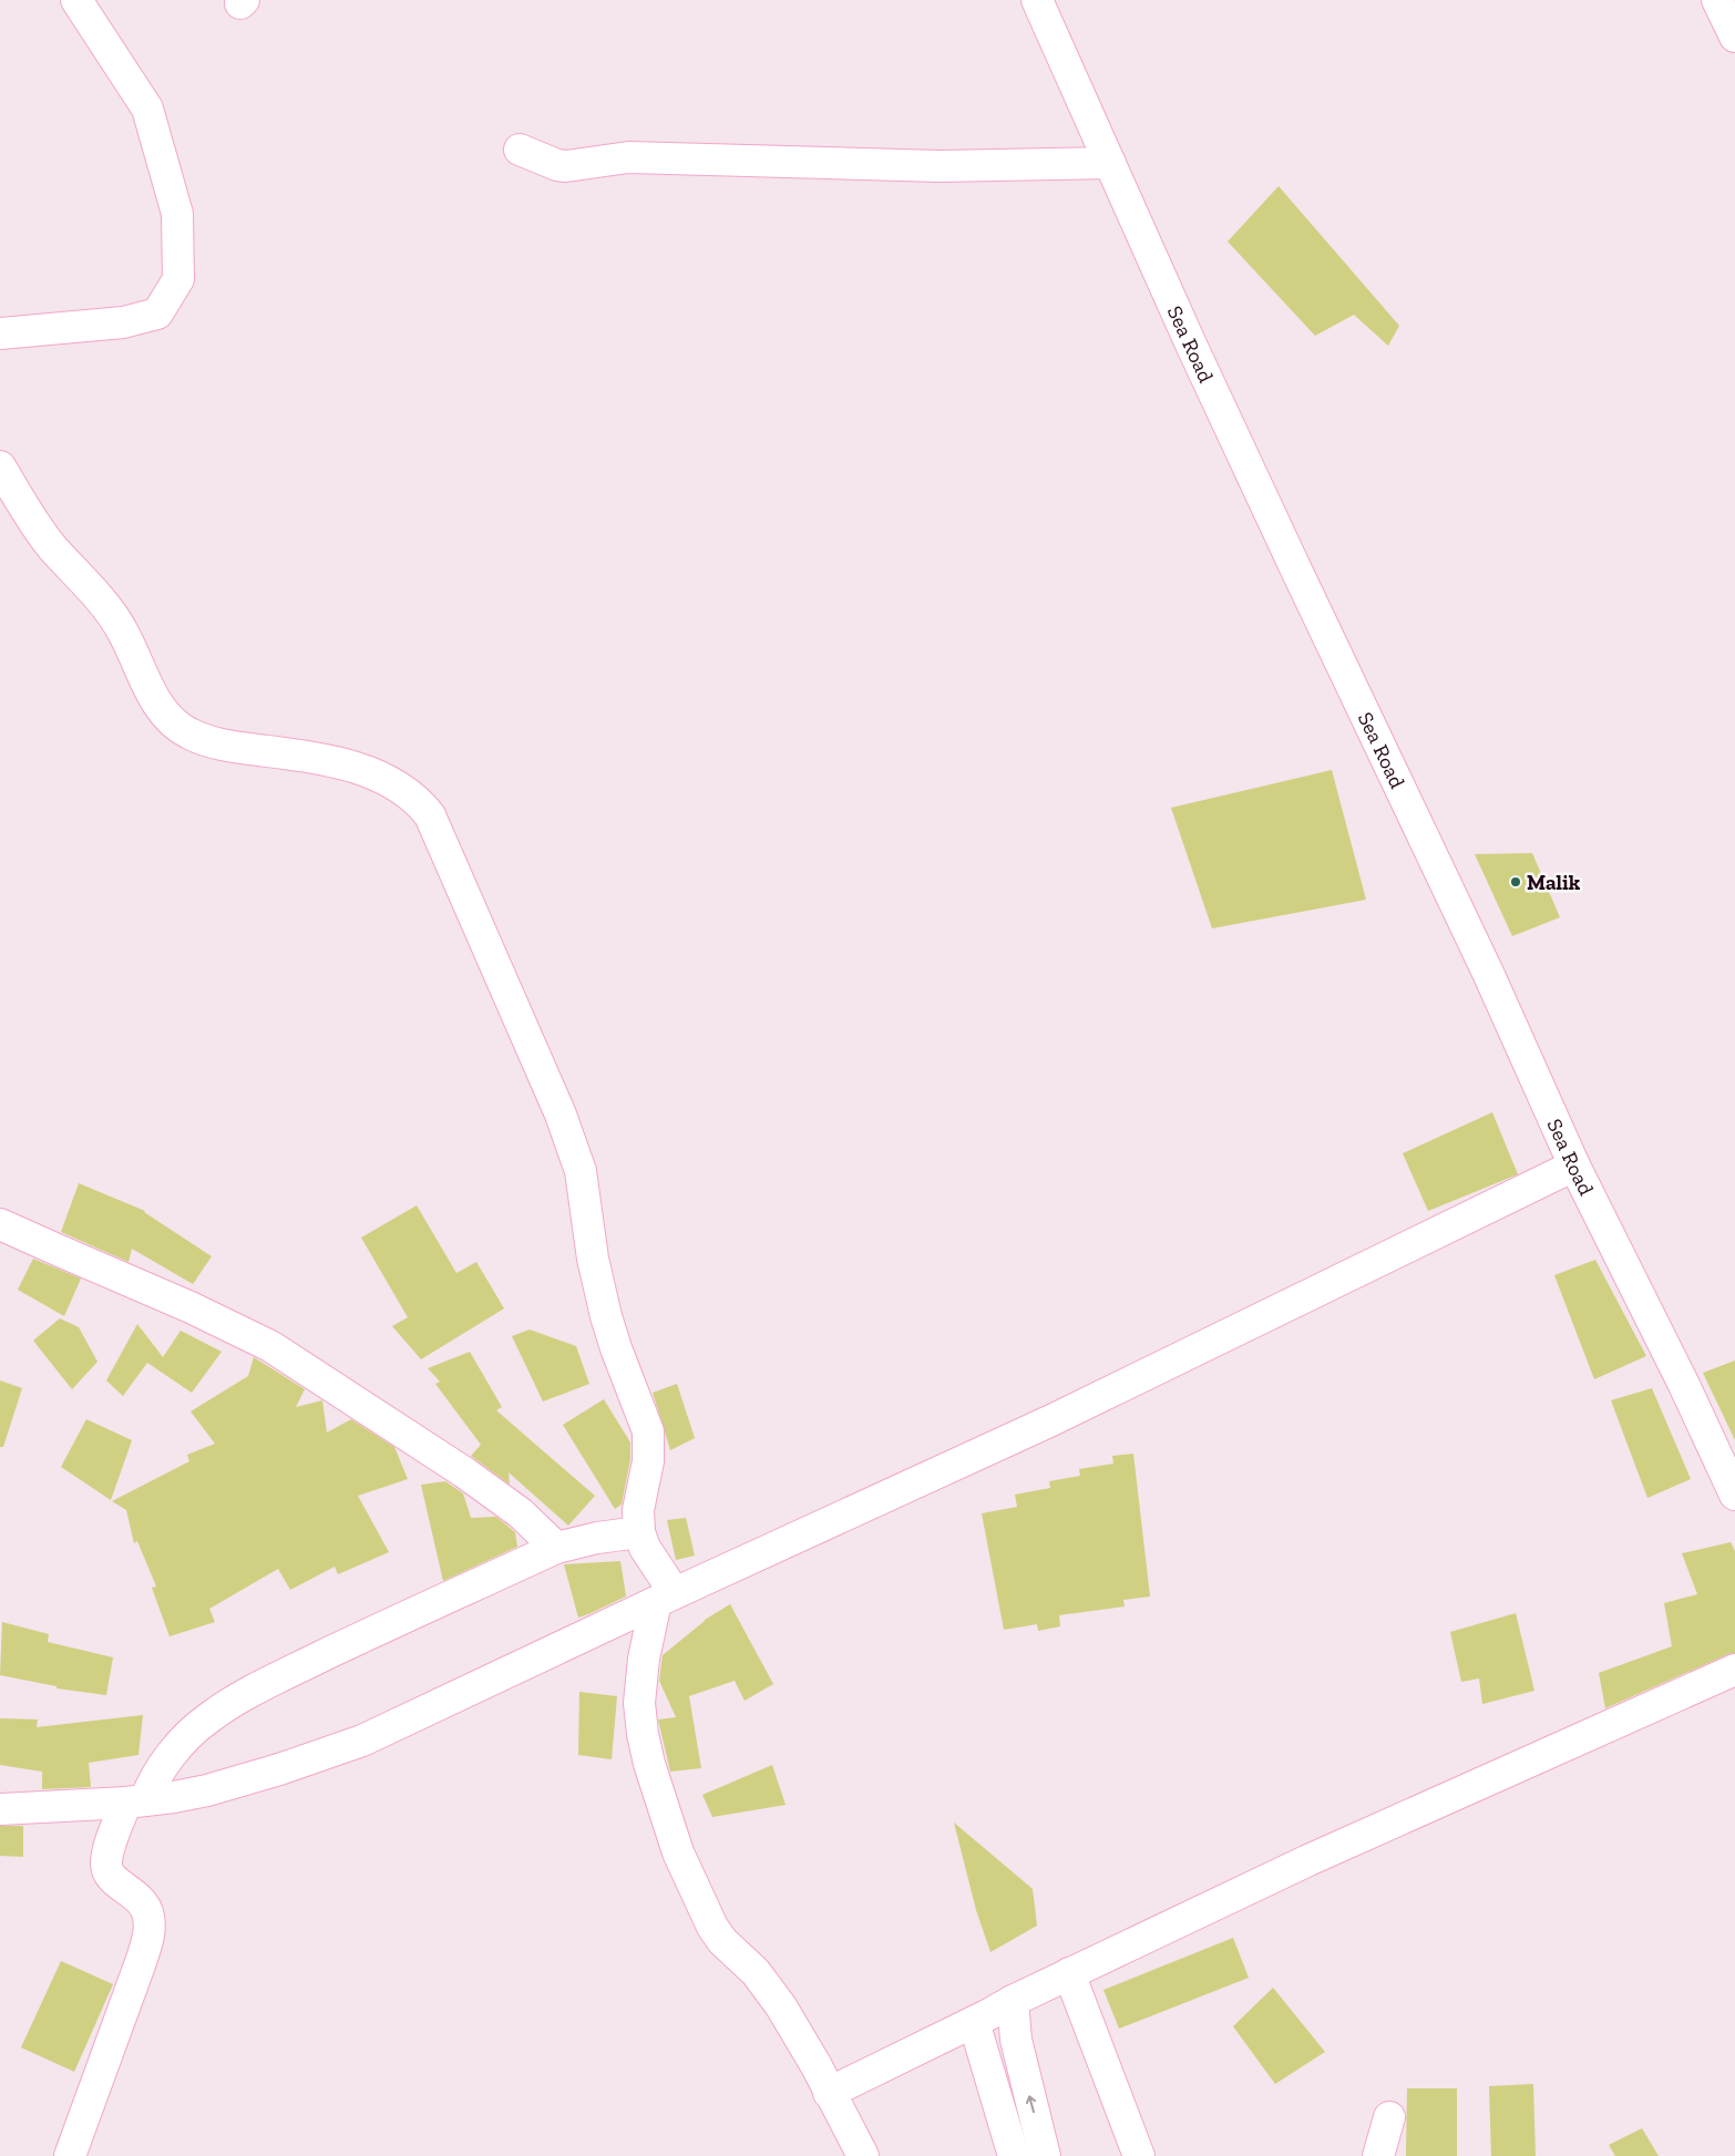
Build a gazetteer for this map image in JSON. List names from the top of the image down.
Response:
{
  "streets": {
    "street": ["Sea Road"]
  },
  "places": ["Malik"]
}
